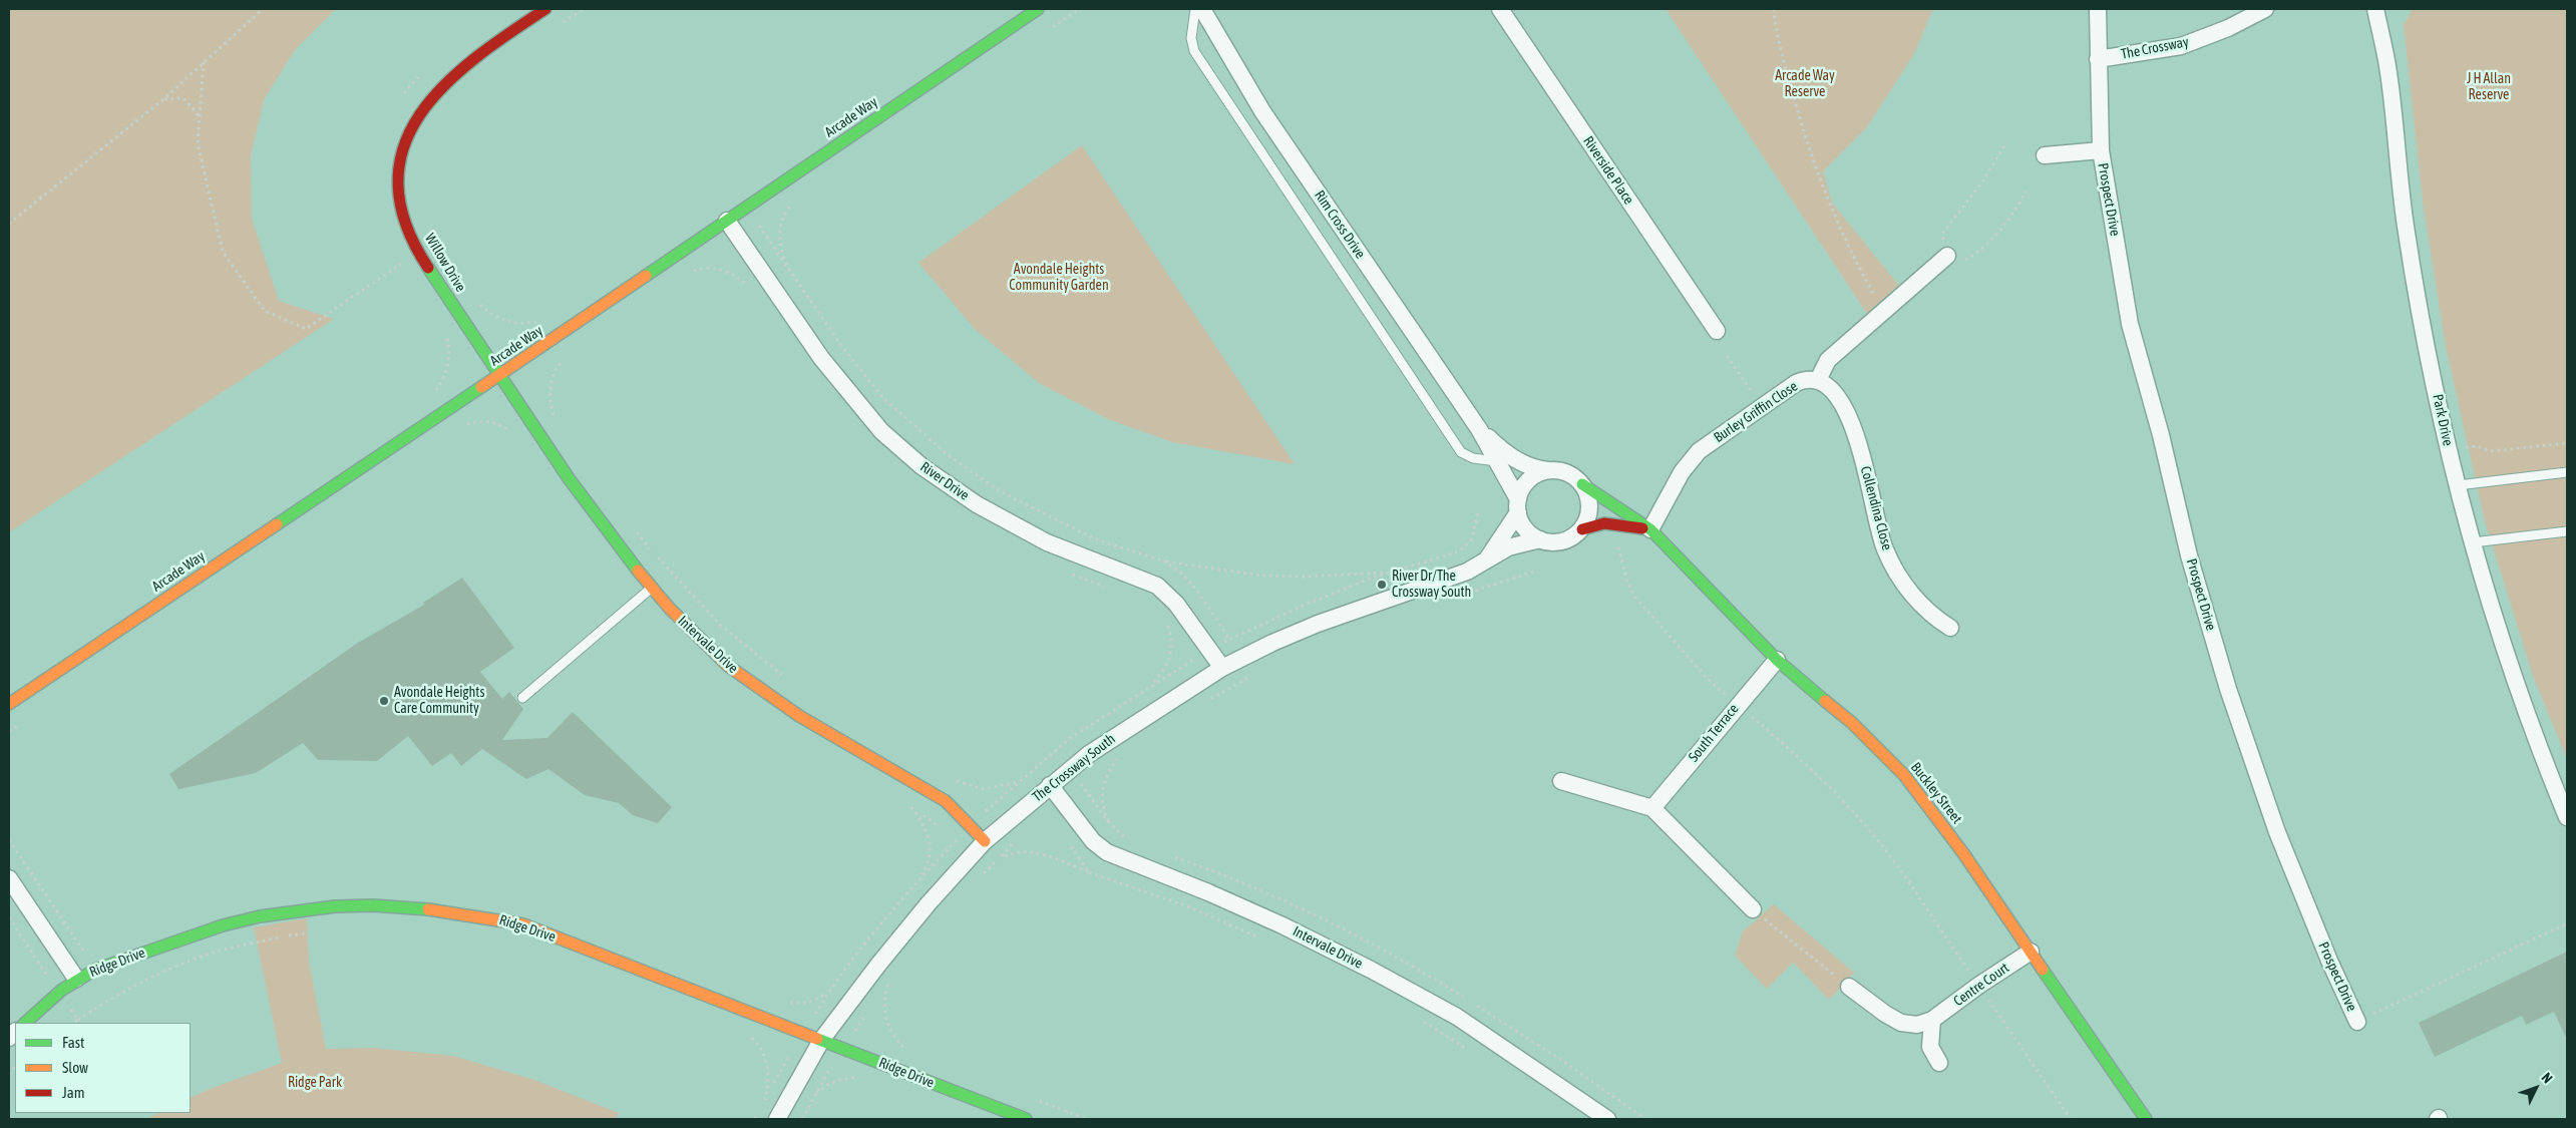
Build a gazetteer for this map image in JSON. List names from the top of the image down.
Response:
{
  "streets": {
    "street": [
      "The Crossway",
      "Arcade Way",
      "Riverside Place",
      "Prospect Drive",
      "Rim Cross Drive",
      "Willow Drive",
      "Burley Griffin Close",
      "Park Drive",
      "River Drive",
      "Collendina Close",
      "Intervale Drive",
      "South Terrace",
      "The Crossway South",
      "Buckley Street",
      "Ridge Drive",
      "Centre Court"
    ]
  },
  "crossings": [
    ["The Crossway", "Prospect Drive"],
    ["Arcade Way", "Willow Drive"],
    ["Arcade Way", "River Drive"],
    ["Arcade Way", "Intervale Drive"],
    ["Rim Cross Drive", "The Crossway South"],
    ["Rim Cross Drive", "Buckley Street"],
    ["Willow Drive", "Intervale Drive"],
    ["Burley Griffin Close", "Collendina Close"],
    ["Burley Griffin Close", "Buckley Street"],
    ["River Drive", "The Crossway South"],
    ["Intervale Drive", "The Crossway South"],
    ["South Terrace", "Buckley Street"],
    ["The Crossway South", "Buckley Street"],
    ["The Crossway South", "Ridge Drive"],
    ["Buckley Street", "Centre Court"]
  ],
  "parks": [
    "Arcade Way Reserve",
    "J H Allan Reserve",
    "Avondale Heights Community Garden",
    "Ridge Park"
  ],
  "places": ["River Dr/The Crossway South", "Avondale Heights Care Community"],
  "legend": ["Fast", "Slow", "Jam"],
  "north": "top right"
}
